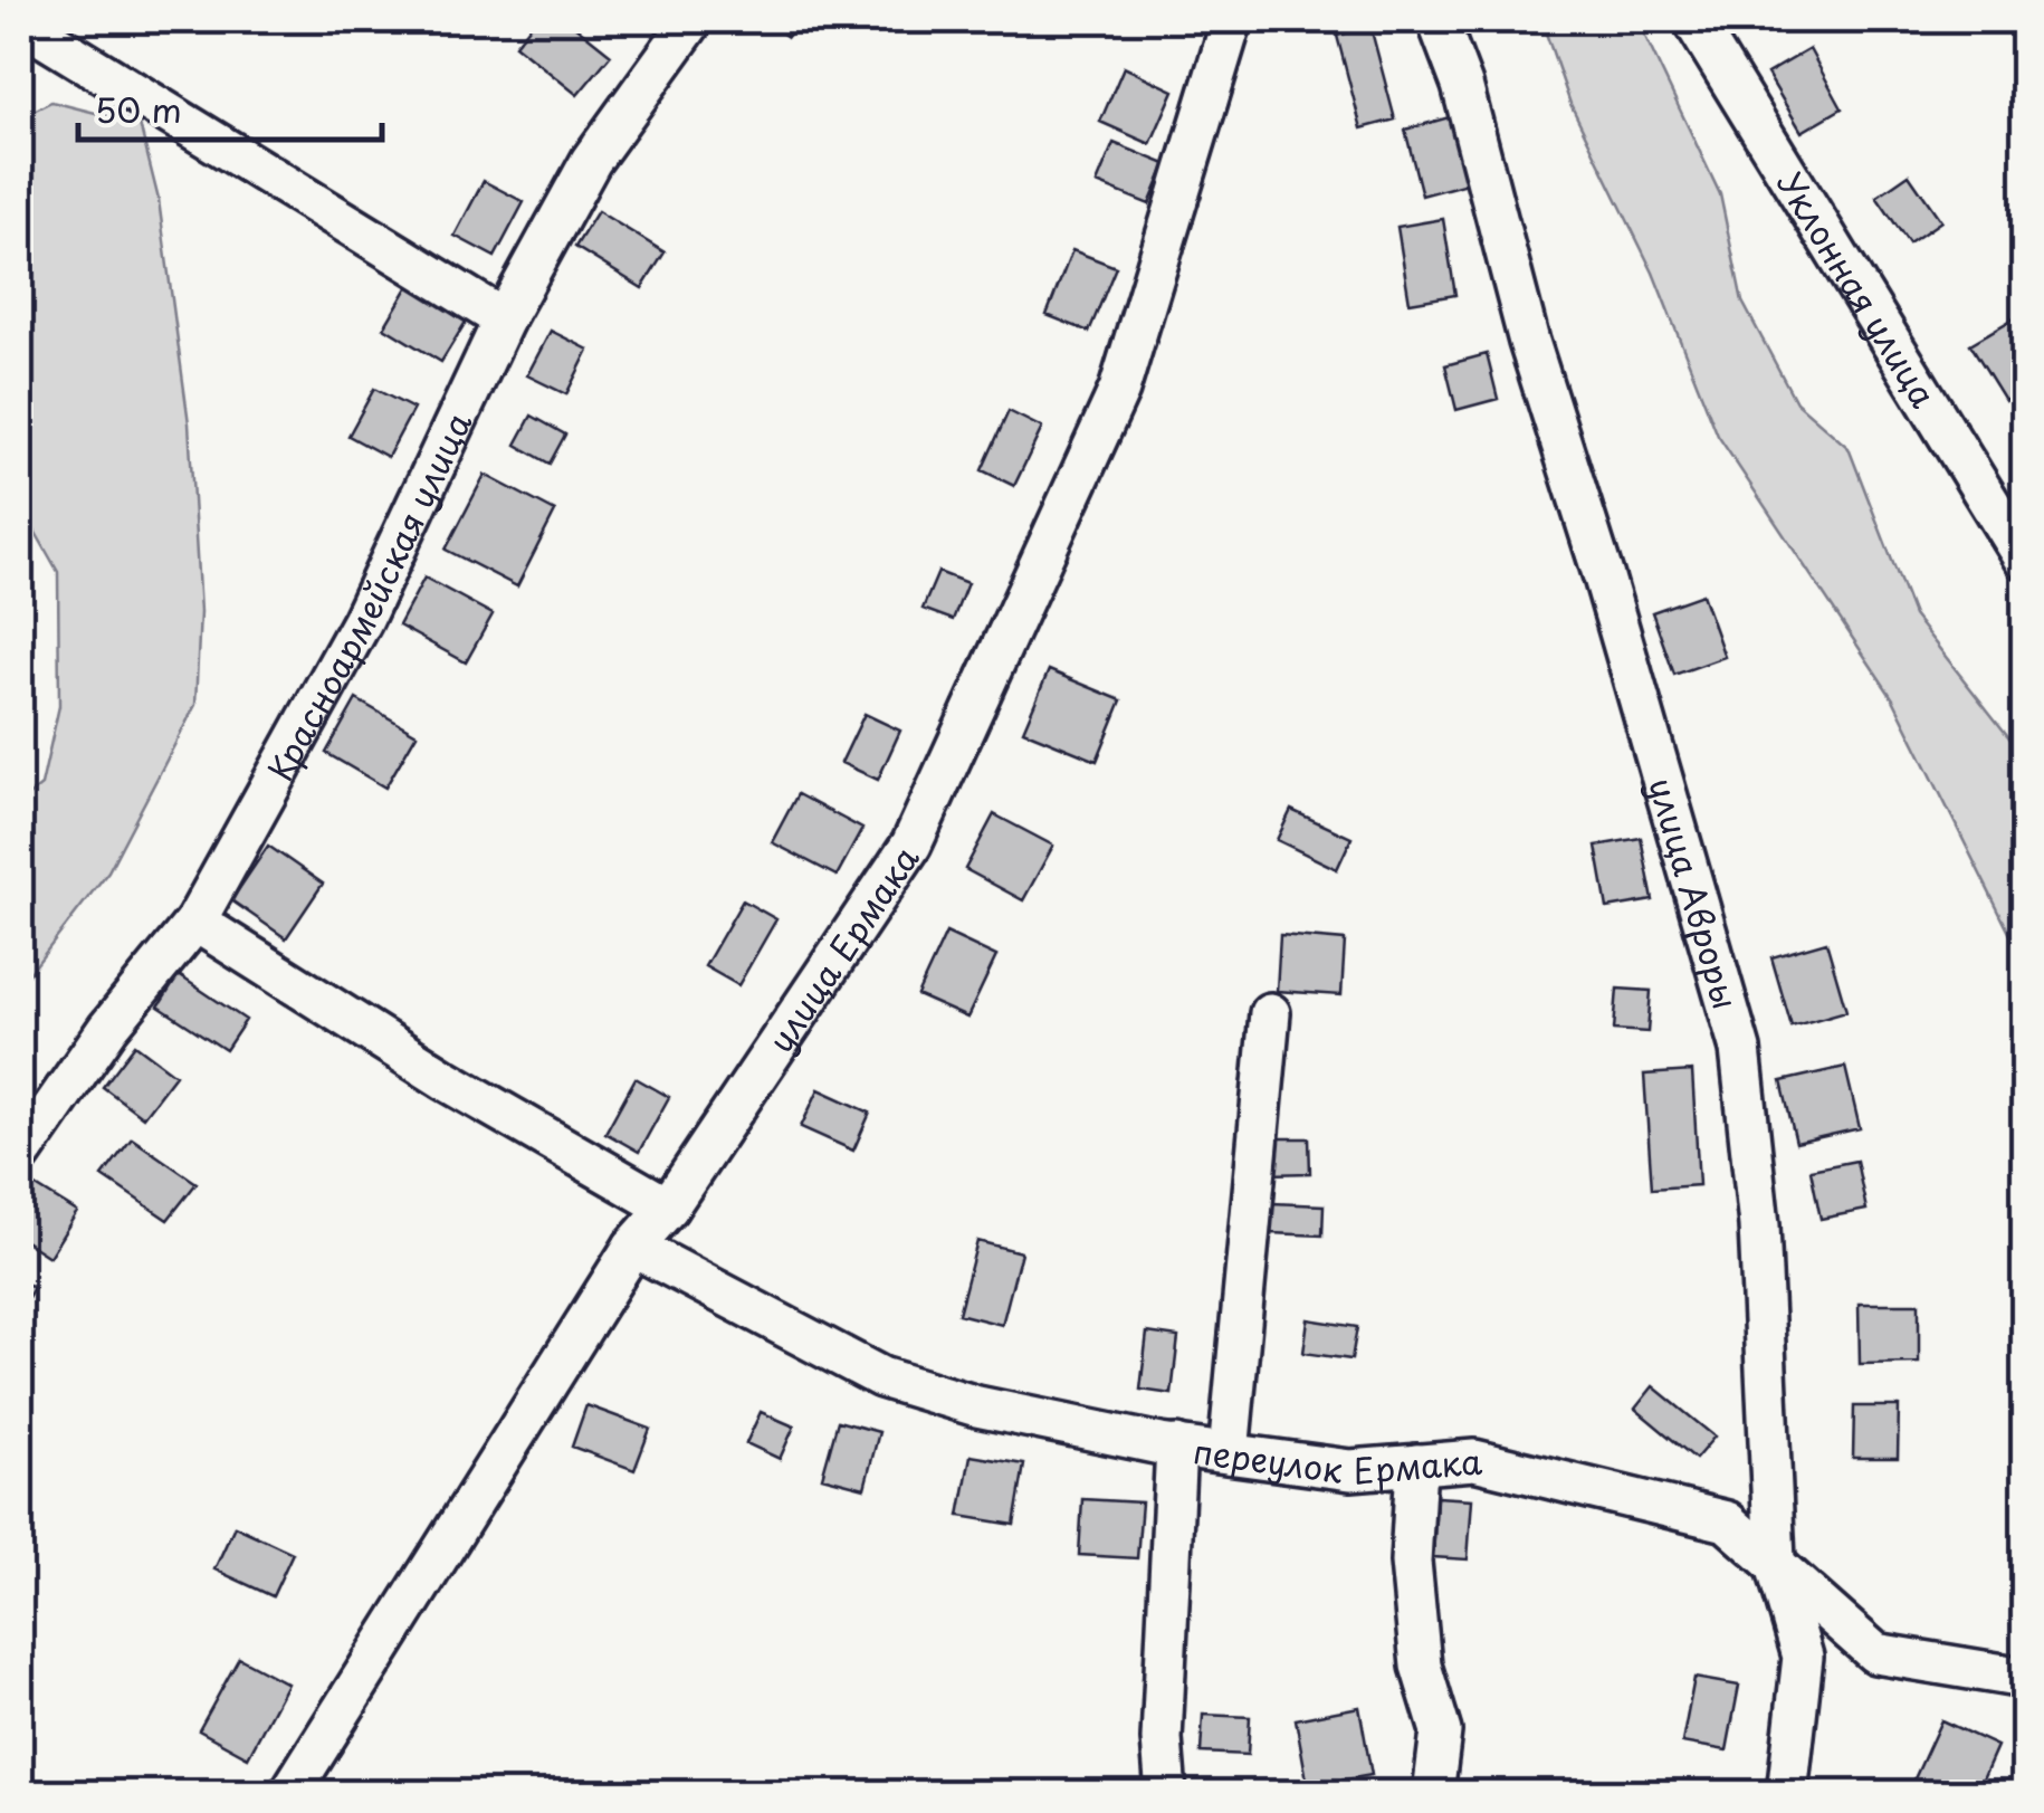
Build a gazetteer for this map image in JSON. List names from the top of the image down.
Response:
{
  "streets": {
    "street": [
      "Уклонная улица",
      "Красноармейская улица",
      "улица Авроры",
      "улица Ермака",
      "переулок Ермака"
    ]
  },
  "crossings": [
    ["улица Авроры", "переулок Ермака"],
    ["улица Ермака", "переулок Ермака"]
  ],
  "scale_bar": "50 m"
}
